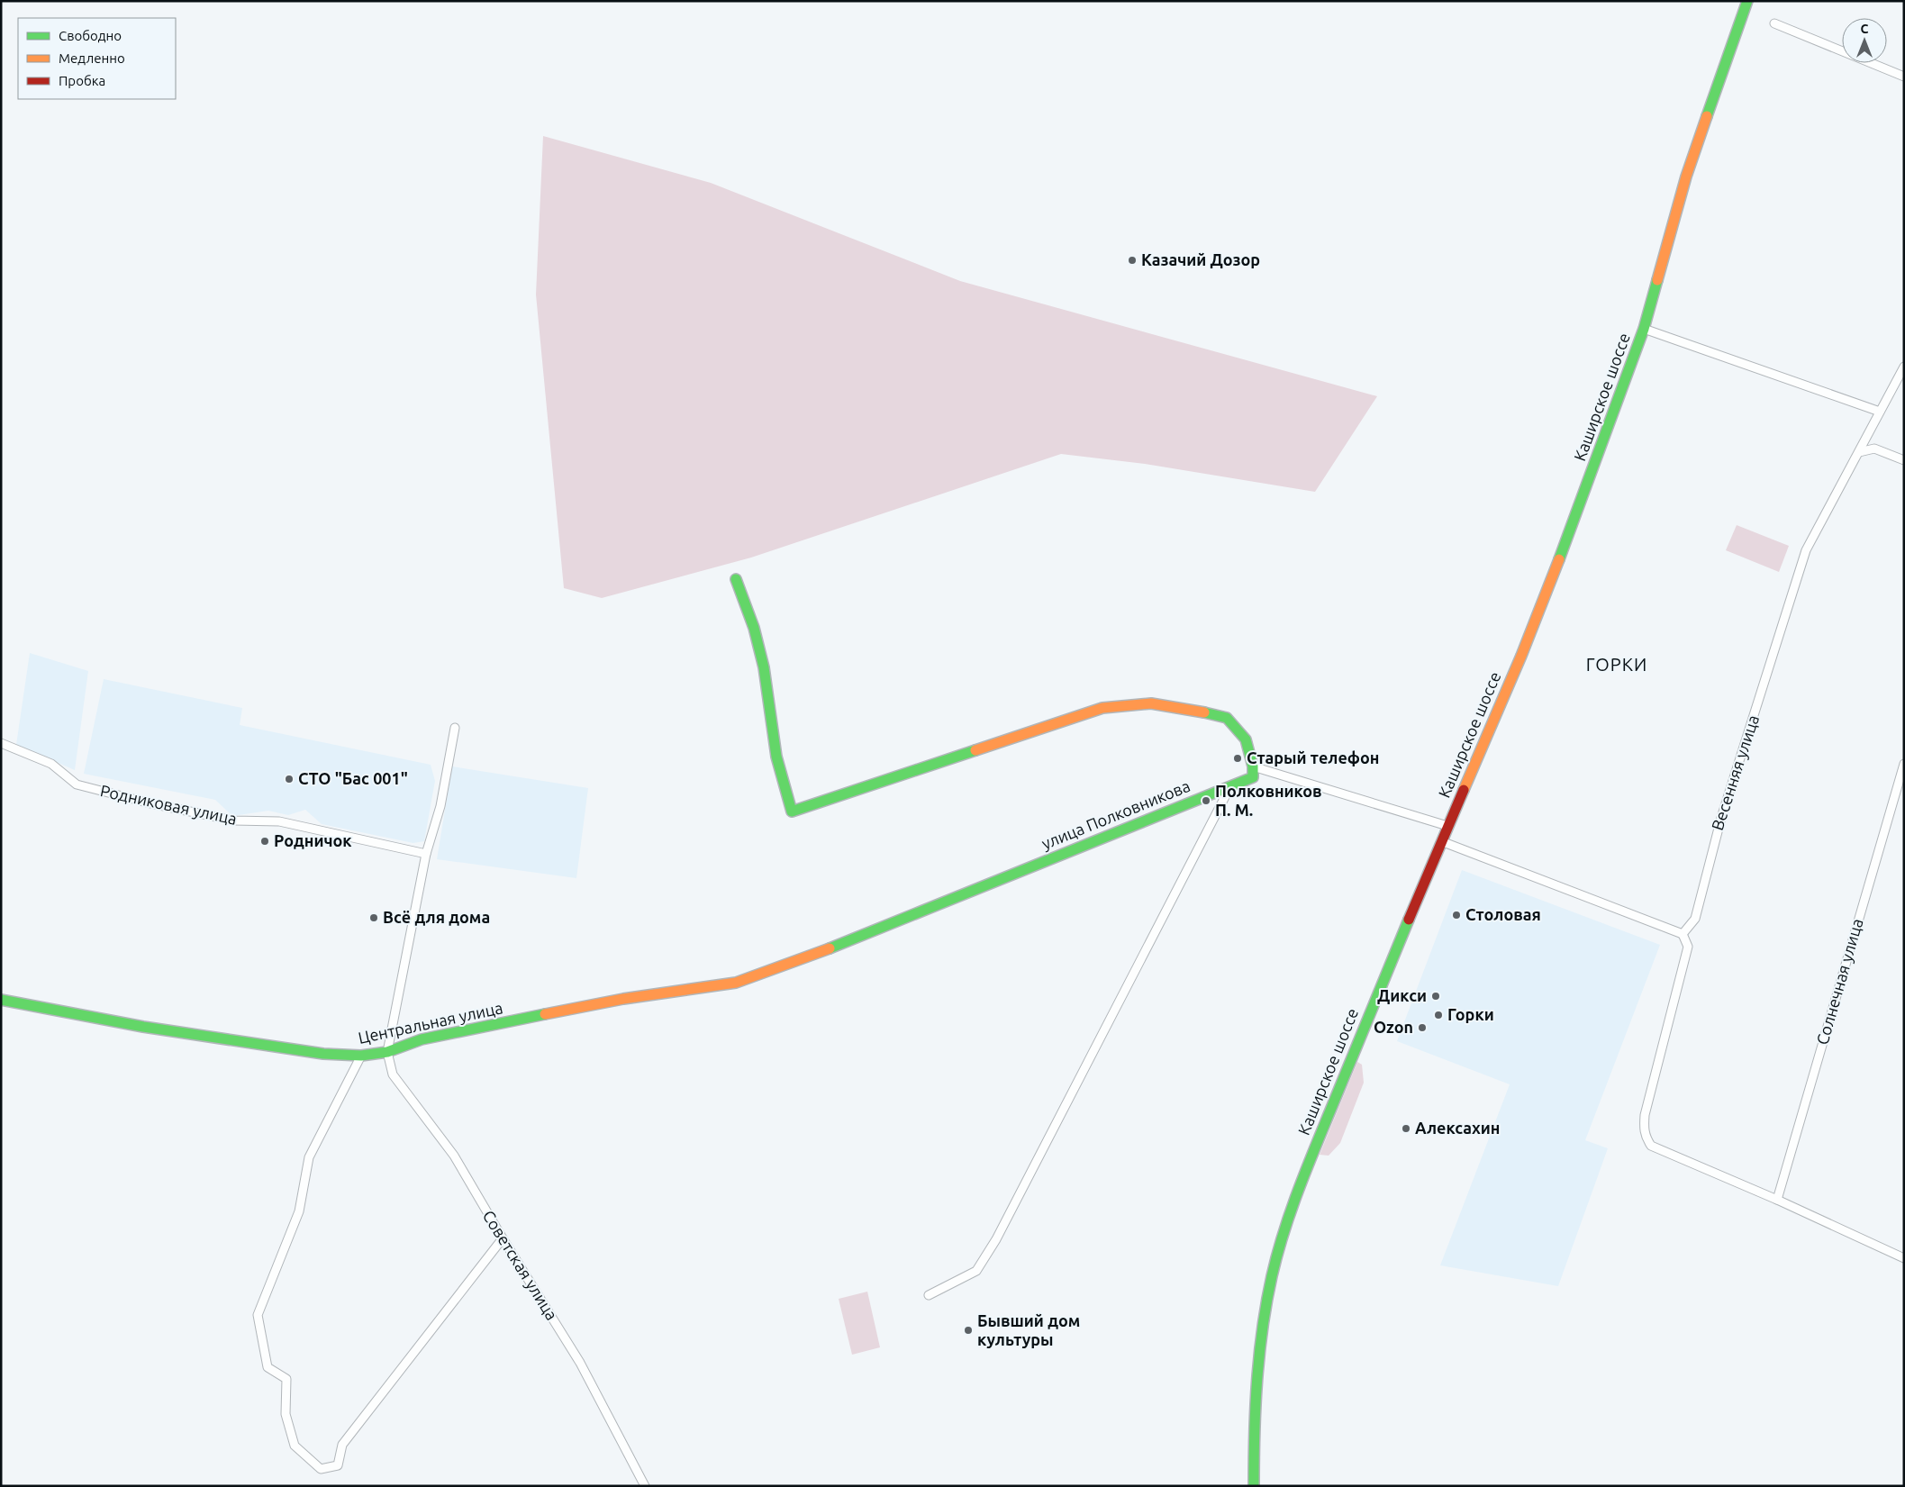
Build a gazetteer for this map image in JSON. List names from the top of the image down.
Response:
{
  "streets": {
    "street": [
      "Каширское шоссе",
      "Весенняя улица",
      "Родниковая улица",
      "улица Полковникова",
      "Солнечная улица",
      "Центральная улица",
      "Советская улица"
    ]
  },
  "crossings": [
    ["улица Полковникова", "Центральная улица"],
    ["Центральная улица", "Советская улица"]
  ],
  "districts": ["ГОРКИ"],
  "places": [
    "Казачий Дозор",
    "Старый телефон",
    "СТО \"Бас 001\"",
    "Полковников П. М.",
    "Родничок",
    "Столовая",
    "Всё для дома",
    "Дикси",
    "Горки",
    "Ozon",
    "Алексахин",
    "Бывший дом культуры"
  ],
  "legend": ["Свободно", "Медленно", "Пробка"],
  "north": "top"
}
